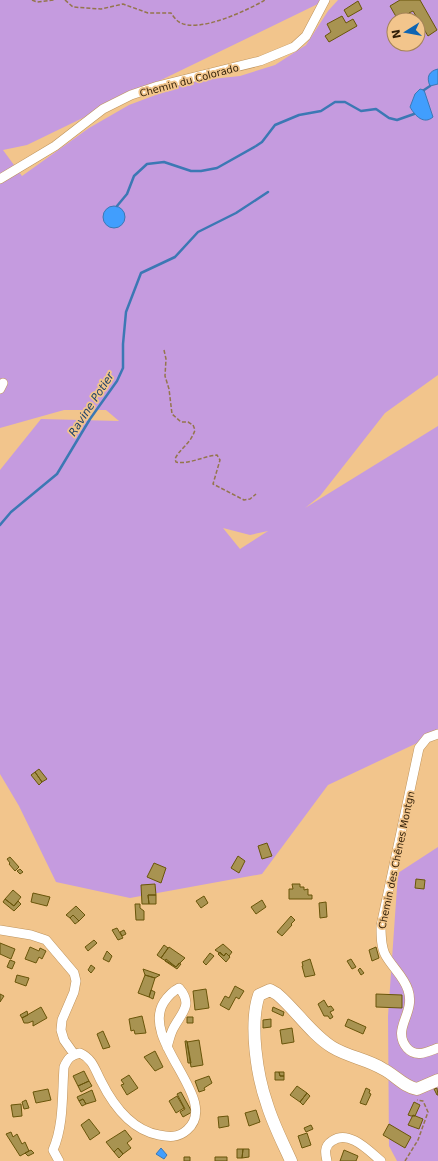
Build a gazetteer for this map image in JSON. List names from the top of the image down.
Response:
{
  "streets": {
    "street": ["Chemin du Colorado", "Chemin des Chênes Montgn"]
  },
  "water": ["Ravine Potier"],
  "north": "left"
}
